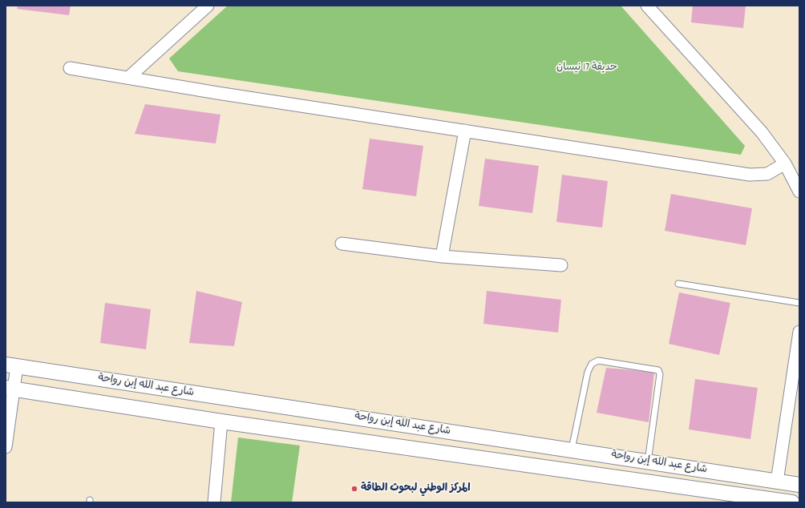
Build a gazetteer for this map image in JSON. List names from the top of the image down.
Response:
{
  "streets": {
    "street": ["شارع عبد الله إبن رواحة"]
  },
  "parks": ["حديقة 17 نيسان"],
  "places": ["المركز الوطني لبحوث الطاقة"]
}
